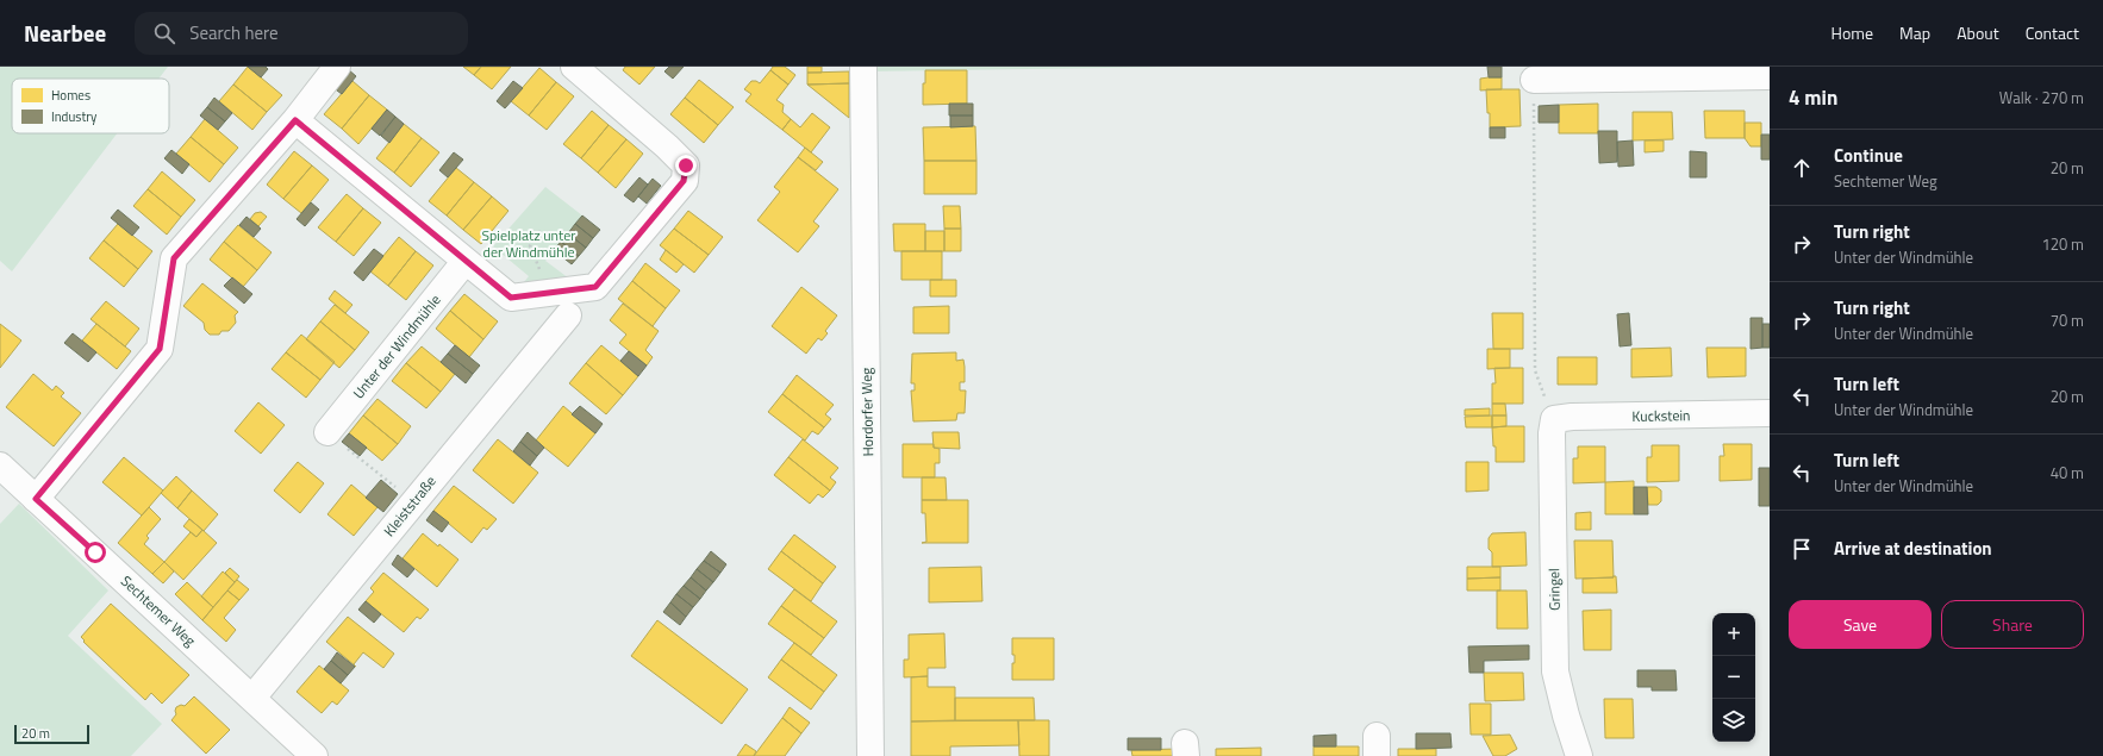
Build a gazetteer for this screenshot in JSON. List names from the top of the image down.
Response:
{
  "streets": {
    "street": [
      "Unter der Windmühle",
      "Hordorfer Weg",
      "Kuckstein",
      "Kleiststraße",
      "Gringel",
      "Sechtemer Weg"
    ]
  },
  "crossings": [
    ["Kuckstein", "Gringel"],
    ["Kleiststraße", "Sechtemer Weg"]
  ],
  "parks": ["Spielplatz unter der Windmühle"],
  "legend": ["Homes", "Industry"],
  "scale_bar": "20 m",
  "page": {
    "header": "Nearbee",
    "search": "Search here",
    "nav": [
      "Home",
      "Map",
      "About",
      "Contact"
    ],
    "heading": ["4 min", "Walk · 270 m"],
    "list": [
      ["Continue", "Sechtemer Weg", "20 m"],
      ["Turn right", "Unter der Windmühle", "120 m"],
      ["Turn right", "Unter der Windmühle", "70 m"],
      ["Turn left", "Unter der Windmühle", "20 m"],
      ["Turn left", "Unter der Windmühle", "40 m"],
      "Arrive at destination"
    ],
    "buttons": ["Save", "Share"],
    "map_buttons": ["+", "−"],
    "scale": "20 m"
  }
}
